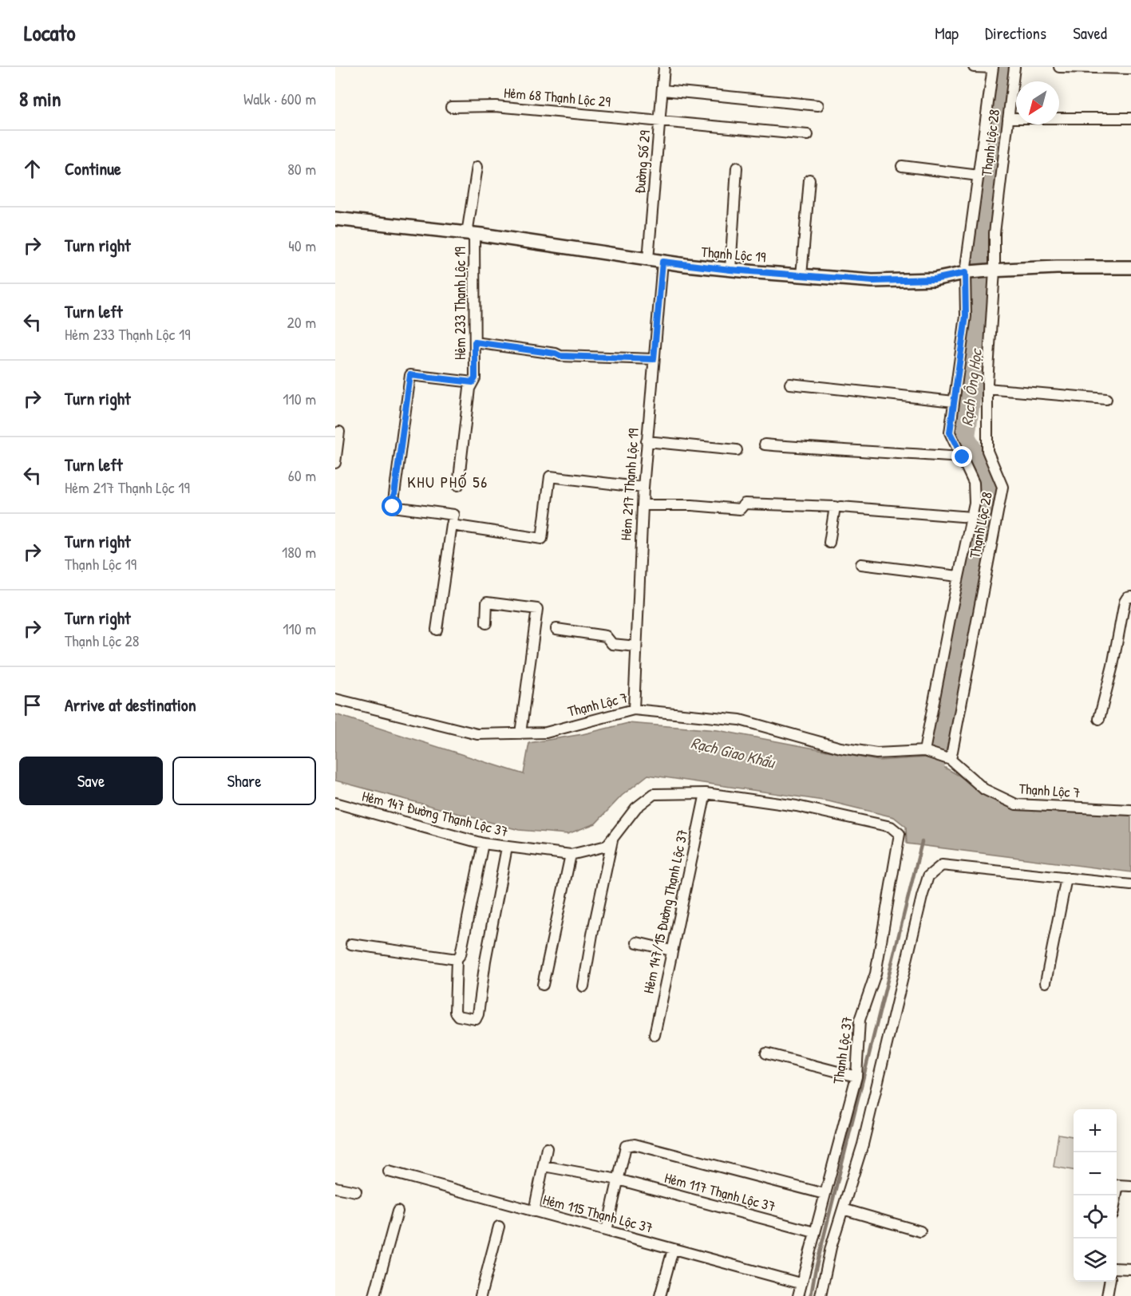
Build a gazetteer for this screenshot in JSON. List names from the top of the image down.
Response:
{
  "streets": {
    "street": [
      "Hẻm 68 Thạnh Lộc 29",
      "Thạnh Lộc 28",
      "Đường Số 29",
      "Thạnh Lộc 19",
      "Hẻm 233 Thạnh Lộc 19",
      "Hẻm 217 Thạnh Lộc 19",
      "Thạnh Lộc 7",
      "Hẻm 147 Đường Thạnh Lộc 37",
      "Hẻm 147/15 Đường Thạnh Lộc 37",
      "Thạnh Lộc 37",
      "Hẻm 117 Thạnh Lộc 37",
      "Hẻm 115 Thạnh Lộc 37"
    ]
  },
  "crossings": [
    ["Hẻm 68 Thạnh Lộc 29", "Đường Số 29"],
    ["Thạnh Lộc 28", "Thạnh Lộc 19"],
    ["Thạnh Lộc 28", "Thạnh Lộc 7"],
    ["Đường Số 29", "Thạnh Lộc 19"],
    ["Thạnh Lộc 19", "Hẻm 233 Thạnh Lộc 19"],
    ["Thạnh Lộc 19", "Hẻm 217 Thạnh Lộc 19"],
    ["Hẻm 217 Thạnh Lộc 19", "Thạnh Lộc 7"],
    ["Hẻm 147 Đường Thạnh Lộc 37", "Hẻm 147/15 Đường Thạnh Lộc 37"],
    ["Hẻm 147 Đường Thạnh Lộc 37", "Thạnh Lộc 37"],
    ["Thạnh Lộc 37", "Hẻm 117 Thạnh Lộc 37"],
    ["Thạnh Lộc 37", "Hẻm 115 Thạnh Lộc 37"]
  ],
  "districts": ["KHU PHỐ 56"],
  "water": ["Rạch Ông Học", "Rạch Giao Khẩu"],
  "north": "bottom left",
  "page": {
    "header": "Locato",
    "nav": ["Map", "Directions", "Saved"],
    "heading": ["8 min", "Walk · 600 m"],
    "list": [
      ["Continue", "80 m"],
      ["Turn right", "40 m"],
      ["Turn left", "Hẻm 233 Thạnh Lộc 19", "20 m"],
      ["Turn right", "110 m"],
      ["Turn left", "Hẻm 217 Thạnh Lộc 19", "60 m"],
      ["Turn right", "Thạnh Lộc 19", "180 m"],
      ["Turn right", "Thạnh Lộc 28", "110 m"],
      "Arrive at destination"
    ],
    "buttons": ["Save", "Share"],
    "map_buttons": ["+", "−"]
  }
}
